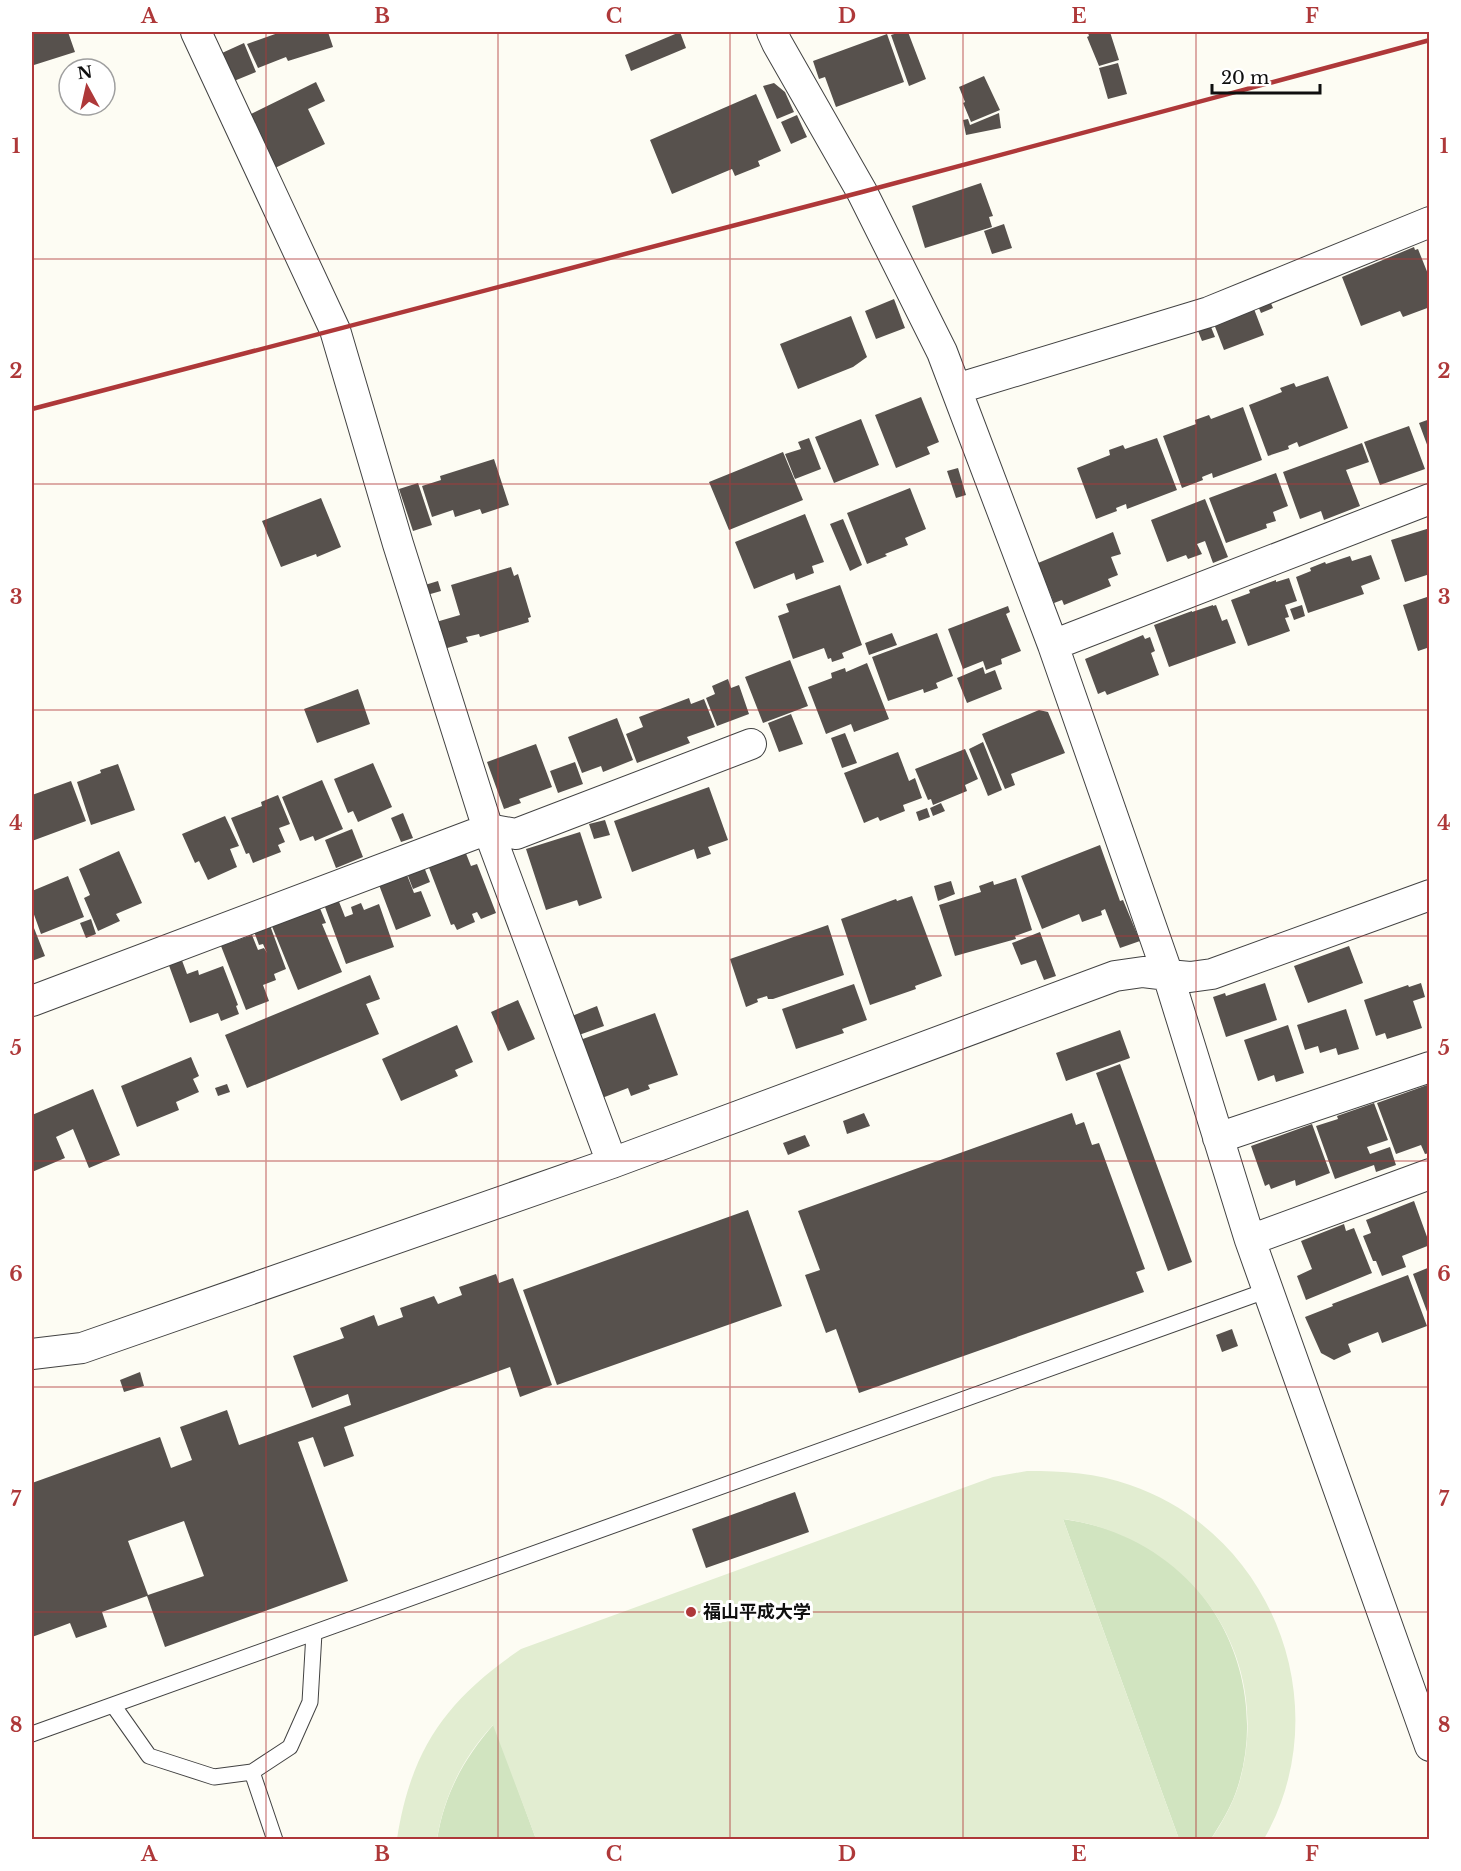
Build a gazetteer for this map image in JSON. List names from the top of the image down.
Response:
{
  "places": ["福山平成大学"],
  "scale_bar": "20 m",
  "north": "top",
  "grid": {
    "columns": [
      "A",
      "B",
      "C",
      "D",
      "E",
      "F"
    ],
    "rows": [
      "1",
      "2",
      "3",
      "4",
      "5",
      "6",
      "7",
      "8"
    ]
  }
}
